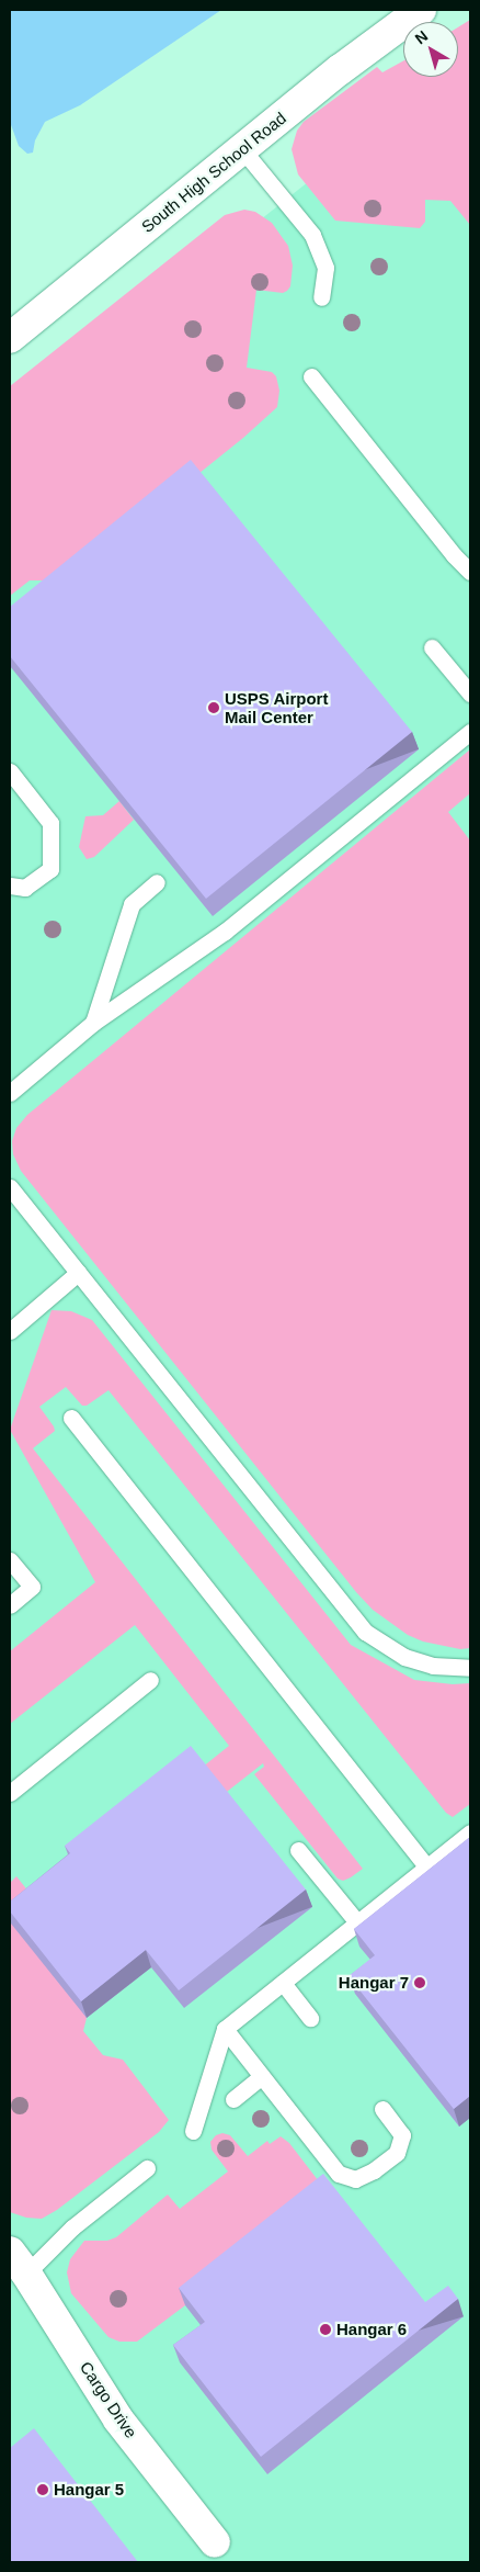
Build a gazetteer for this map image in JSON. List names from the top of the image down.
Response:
{
  "streets": {
    "street": ["South High School Road", "Cargo Drive"]
  },
  "places": [
    "USPS Airport Mail Center",
    "Hangar 7",
    "Hangar 6",
    "Hangar 5"
  ],
  "north": "top left"
}
